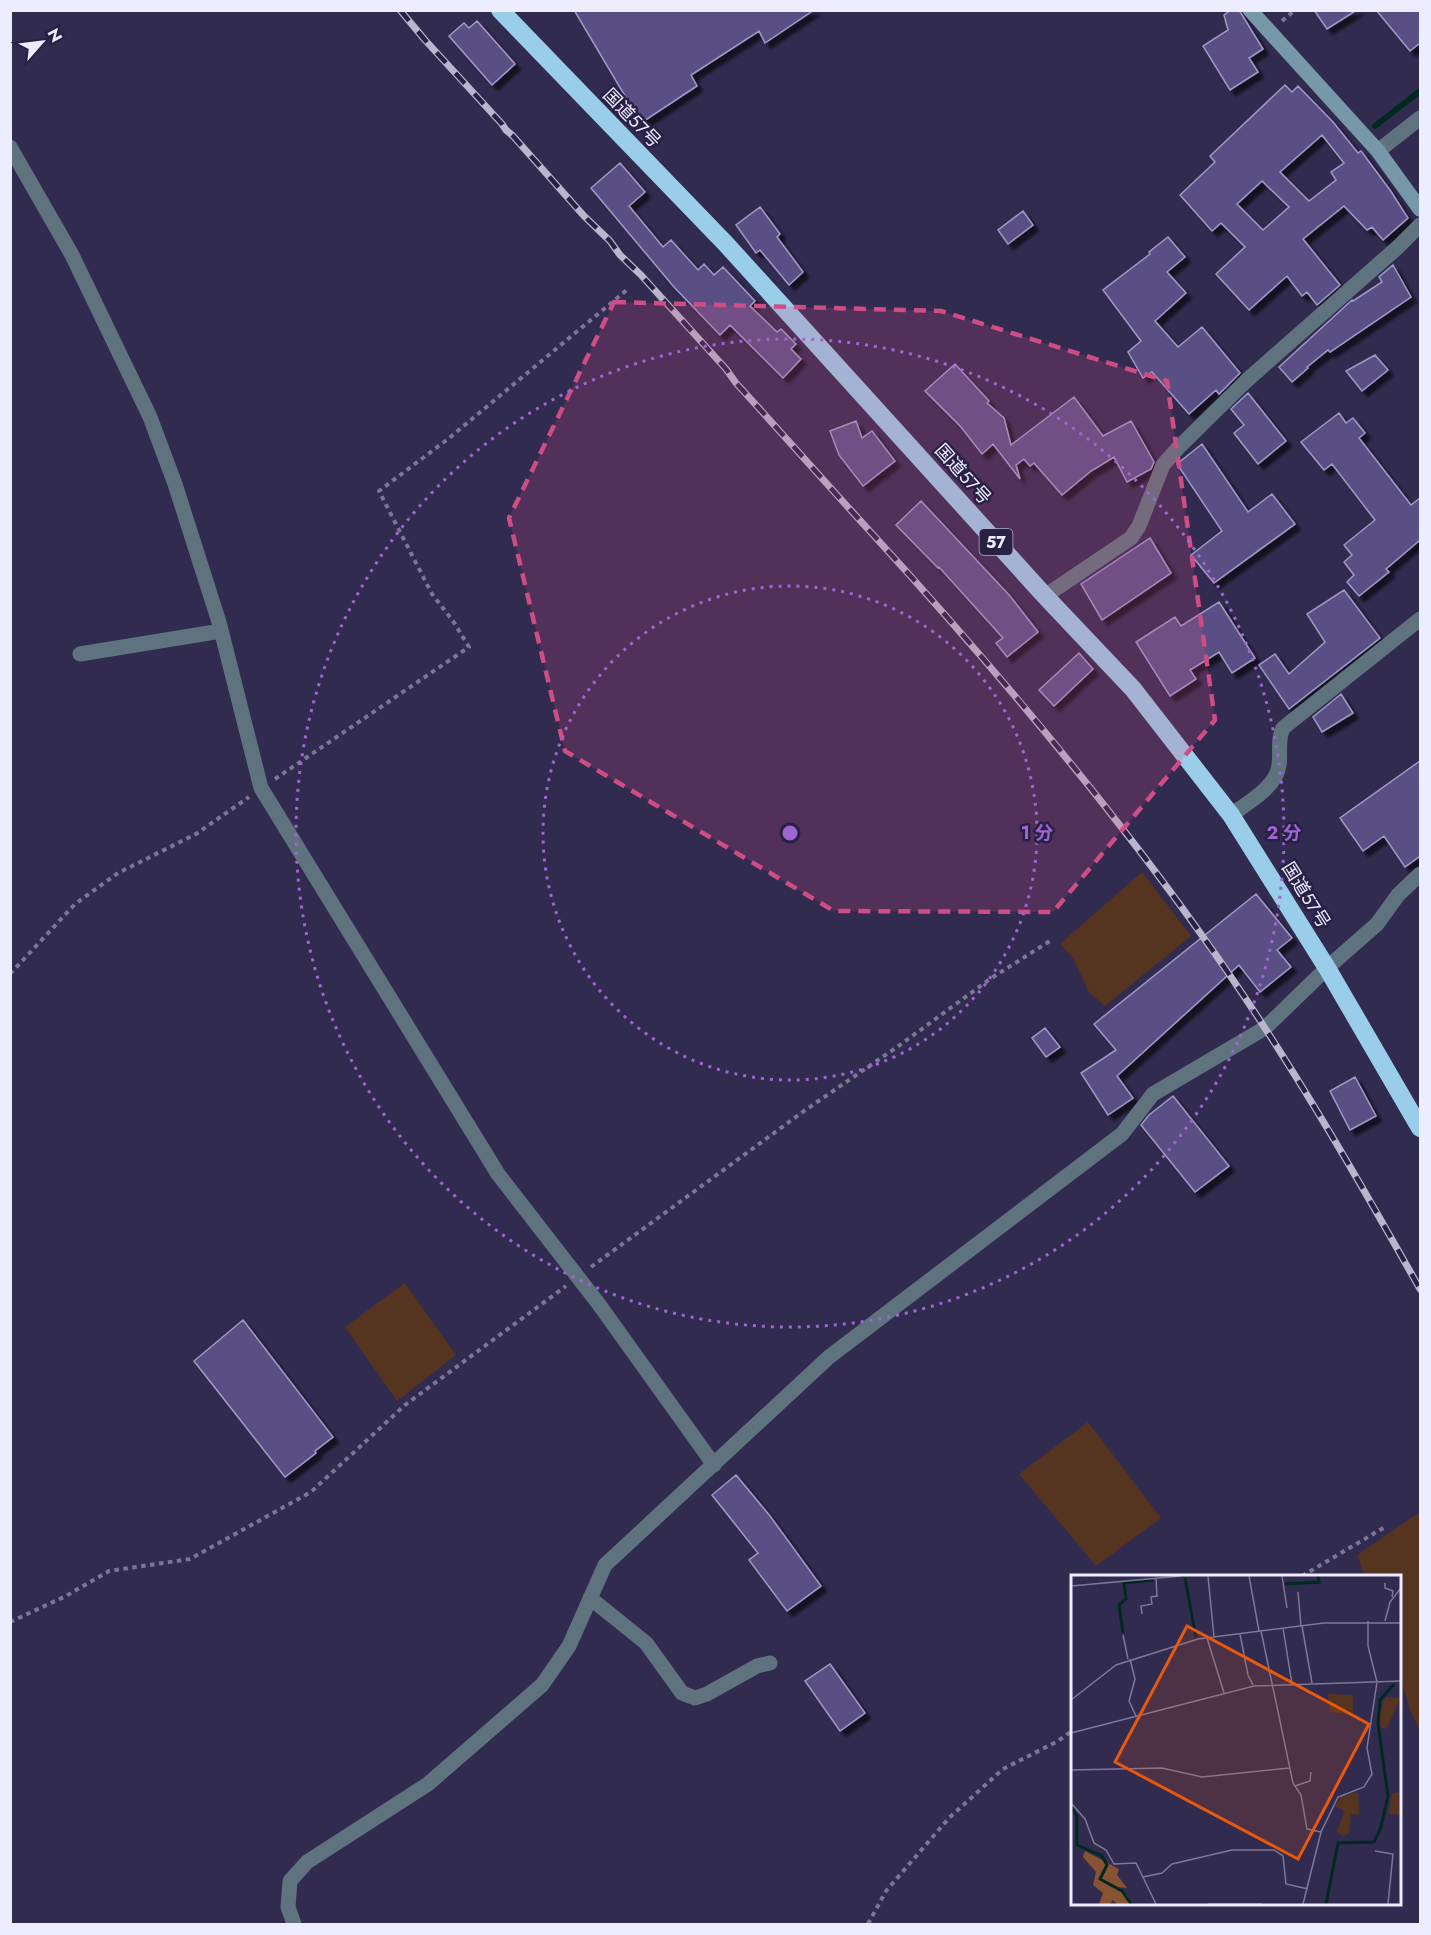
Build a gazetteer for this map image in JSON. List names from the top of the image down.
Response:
{
  "streets": {
    "highway": ["国道57号", "57"]
  },
  "north": "top right",
  "rings": ["1 分", "2 分"]
}
